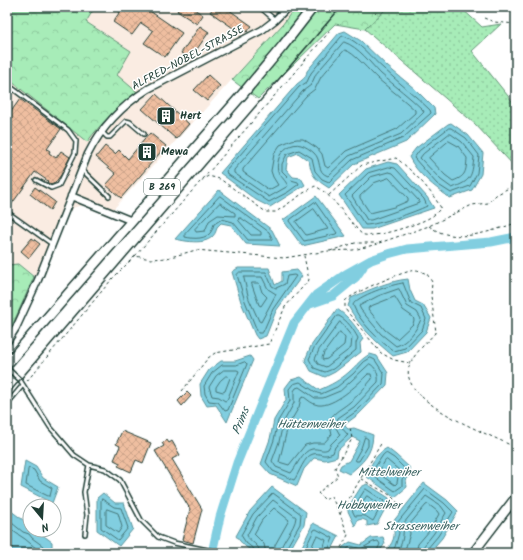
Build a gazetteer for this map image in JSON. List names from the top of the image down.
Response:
{
  "streets": {
    "main road": ["B 269"],
    "street": ["ALFRED-NOBEL-STRASSE"]
  },
  "water": [
    "Prims",
    "Hüttenweiher",
    "Mittelweiher",
    "Hobbyweiher",
    "Strassenweiher"
  ],
  "places": {
    "building": ["Hert", "Mewa"]
  },
  "north": "bottom"
}
